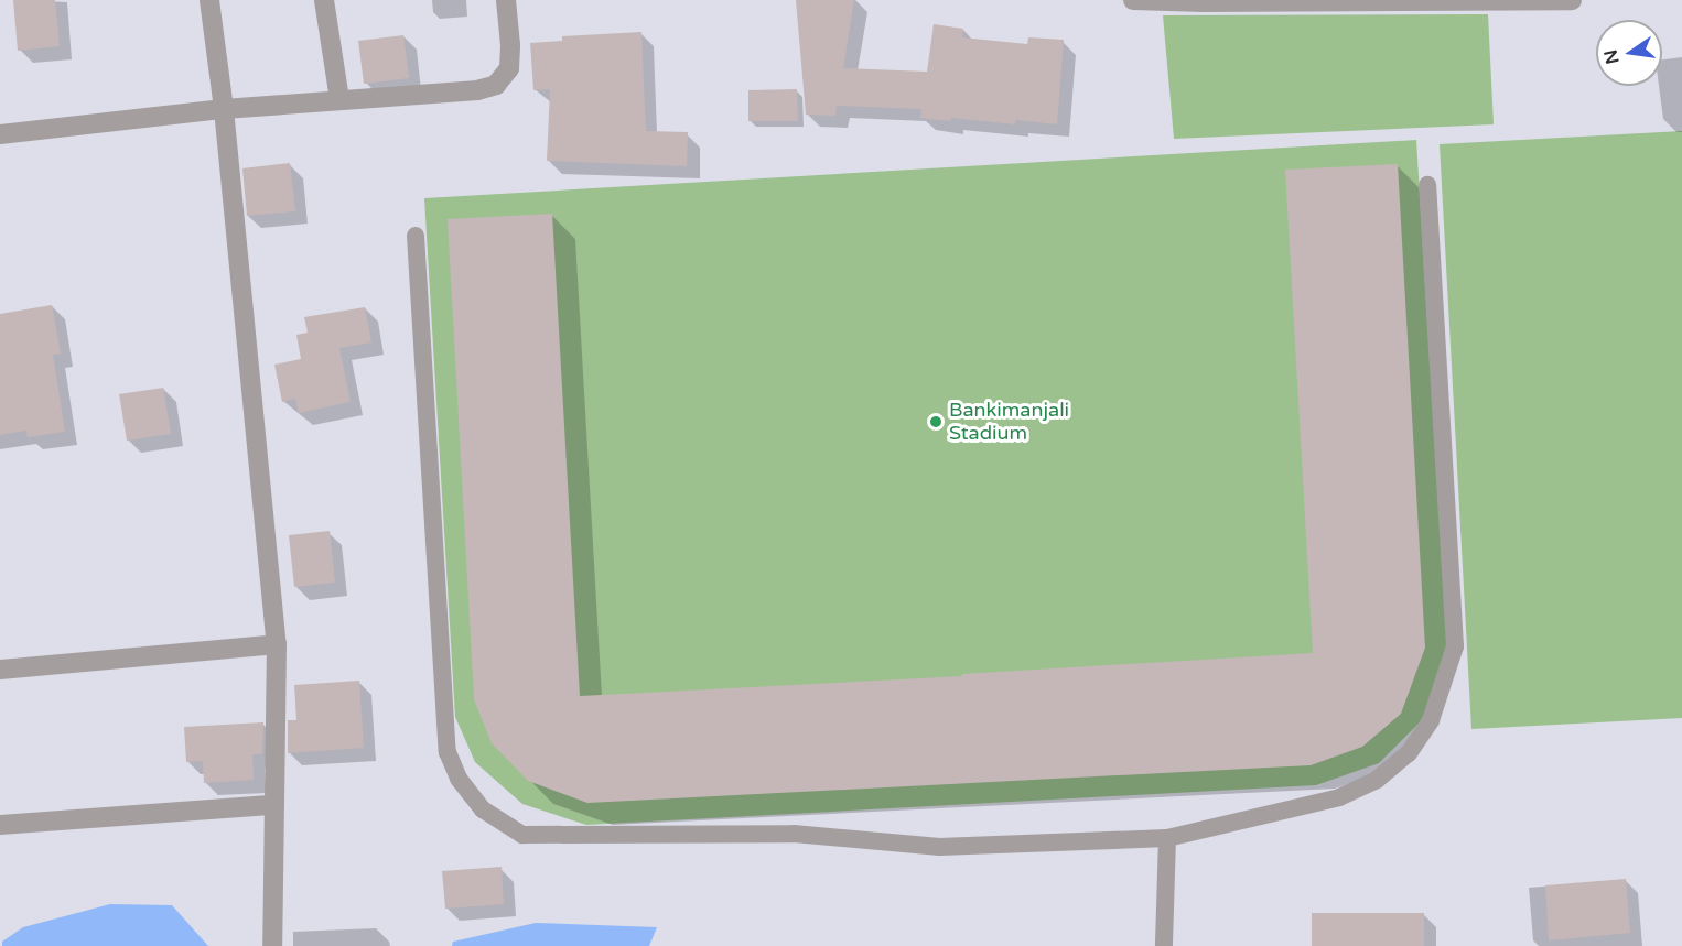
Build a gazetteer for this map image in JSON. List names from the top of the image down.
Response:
{
  "places": ["Bankimanjali Stadium"],
  "north": "left"
}
